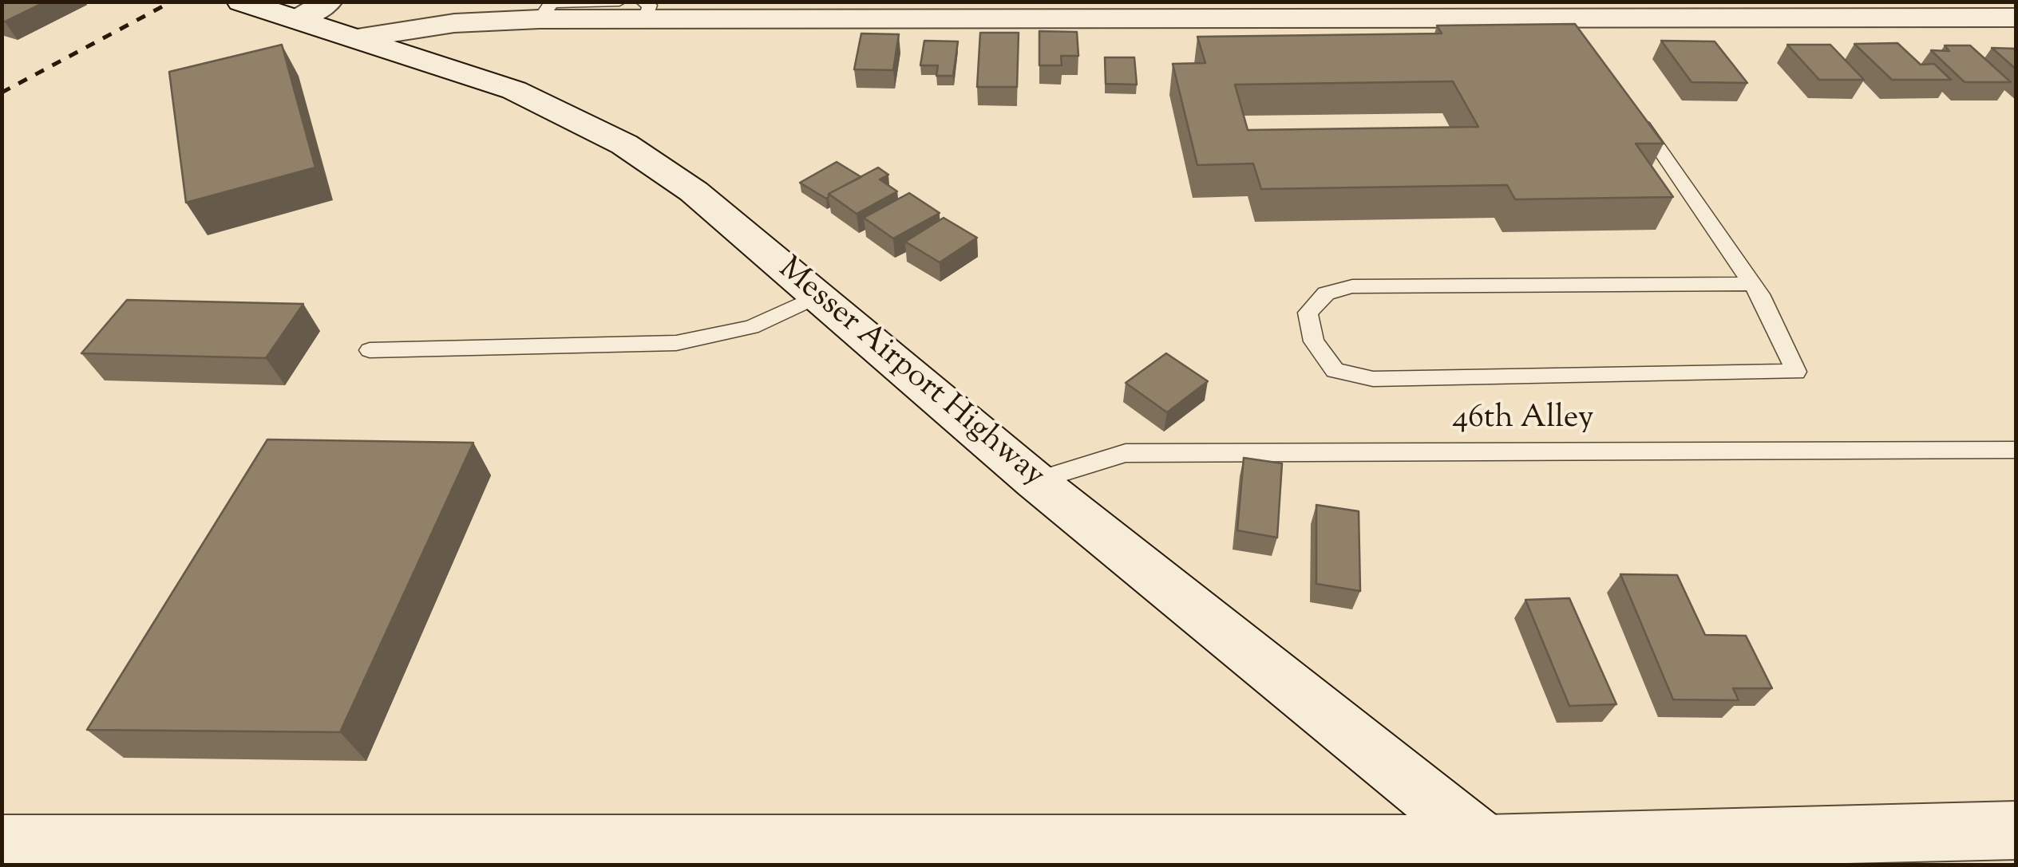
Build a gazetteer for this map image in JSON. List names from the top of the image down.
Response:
{
  "streets": {
    "street": ["Messer Airport Highway"],
    "lane": ["46th Alley"]
  },
  "crossings": [
    ["Messer Airport Highway", "46th Alley"]
  ]
}
